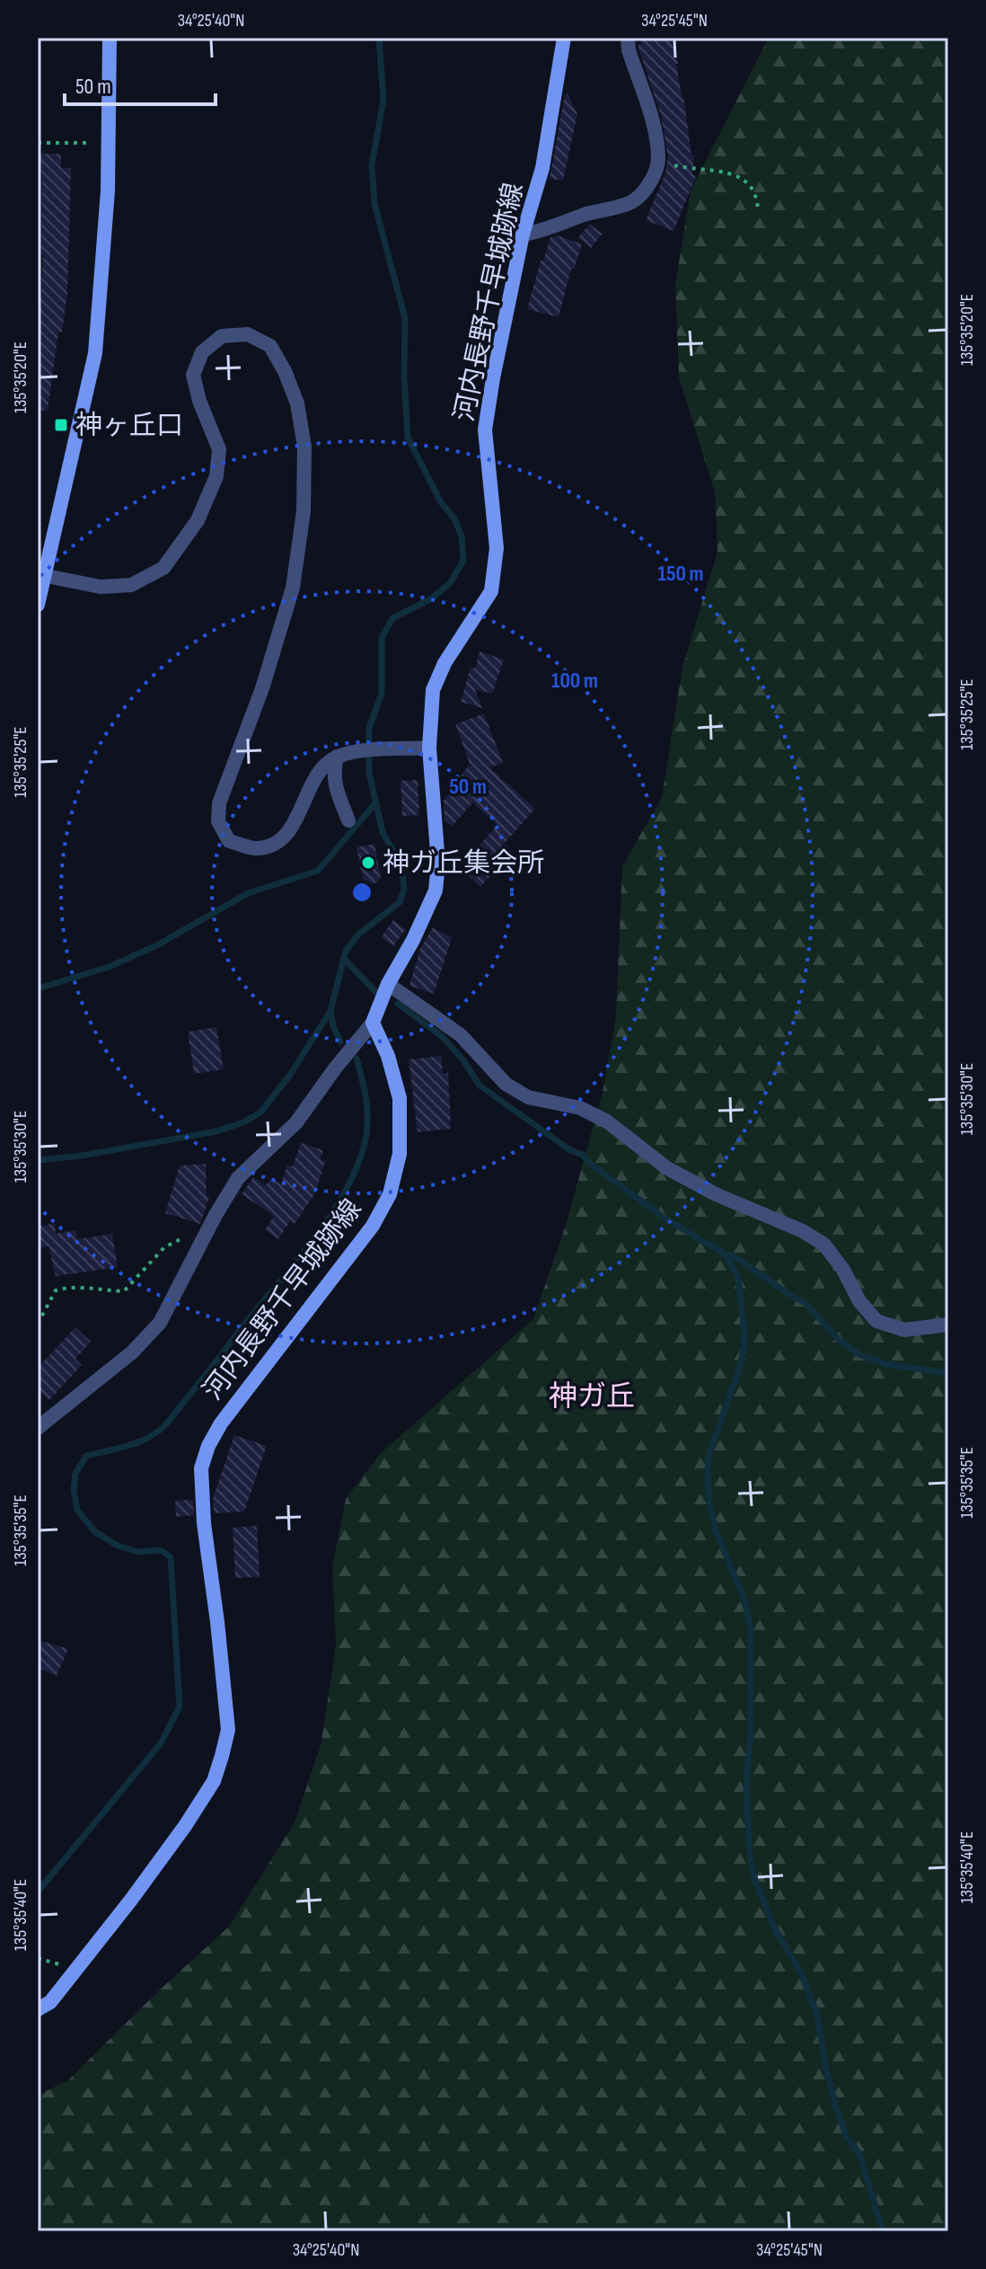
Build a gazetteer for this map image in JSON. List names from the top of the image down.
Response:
{
  "streets": {
    "main road": ["河内長野千早城跡線"]
  },
  "districts": ["神ガ丘"],
  "places": {
    "transit": ["神ヶ丘口"],
    "other": ["神ガ丘集会所"]
  },
  "scale_bar": "50 m",
  "coordinates": [
    "34°25'40\"N",
    "34°25'45\"N",
    "135°35'20\"E",
    "135°35'25\"E",
    "135°35'30\"E",
    "135°35'35\"E",
    "135°35'40\"E"
  ],
  "rings": ["150 m", "100 m", "50 m"]
}
